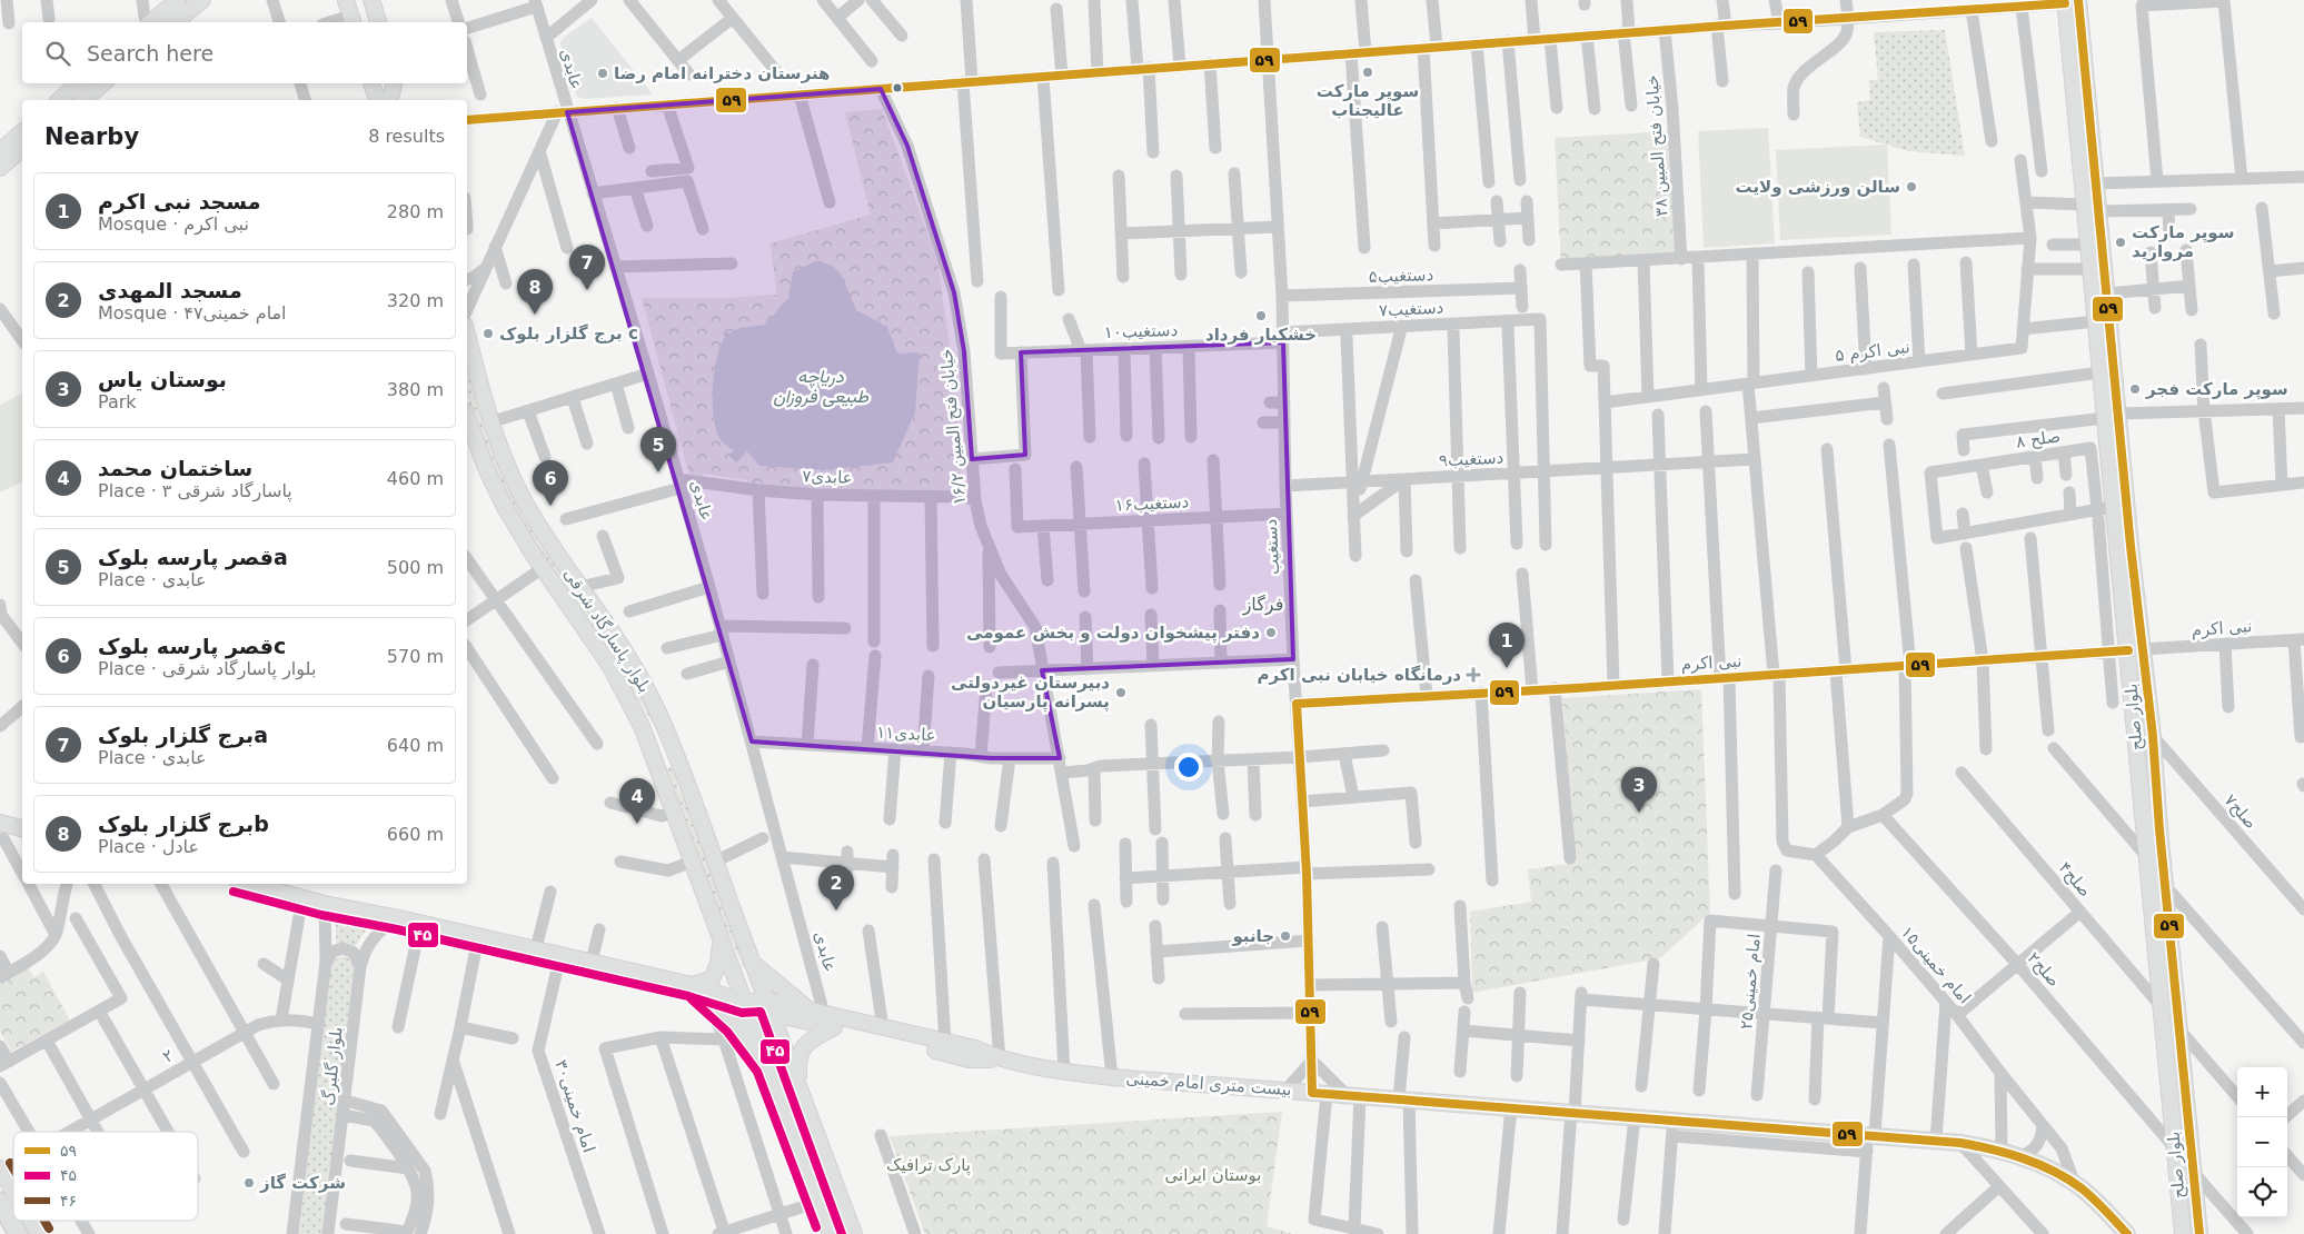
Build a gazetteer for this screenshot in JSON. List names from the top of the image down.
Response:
{
  "streets": {
    "main road": ["بلوار پاسارگاد شرقی", "بلوار صلح", "بیست متری امام خمینی"],
    "street": [
      "عابدی",
      "خیابان فتح المبین ۳۸",
      "دستغیب۵",
      "دستغیب۷",
      "دستغیب۱۰",
      "نبی اکرم ۵",
      "خیابان فتح المبین ۱۶/۲",
      "۸ صلح",
      "دستغیب۹",
      "عابدی۷",
      "دستغیب۱۶",
      "دستغیب",
      "نبی اکرم",
      "عابدی۱۱",
      "صلح۷",
      "صلح۴",
      "۱۵امام خمینی",
      "صلح۲",
      "امام خمینی۲۵",
      "۲",
      "بلوار گلبرگ",
      "امام خمینی۳۰"
    ]
  },
  "crossings": [
    ["عابدی", "عابدی۷"],
    ["عابدی", "عابدی۱۱"],
    ["عابدی", "بیست متری امام خمینی"],
    ["دستغیب۵", "دستغیب"],
    ["دستغیب۷", "دستغیب۱۰"],
    ["دستغیب۷", "دستغیب۹"],
    ["دستغیب۷", "دستغیب"],
    ["دستغیب۱۰", "دستغیب"],
    ["خیابان فتح المبین ۱۶/۲", "عابدی۷"],
    ["خیابان فتح المبین ۱۶/۲", "عابدی۱۱"],
    ["۸ صلح", "بلوار صلح"],
    ["دستغیب۹", "دستغیب"],
    ["دستغیب۱۶", "دستغیب"],
    ["دستغیب", "نبی اکرم"],
    ["دستغیب", "بیست متری امام خمینی"],
    ["نبی اکرم", "بلوار صلح"],
    ["بلوار پاسارگاد شرقی", "بیست متری امام خمینی"],
    ["بلوار صلح", "صلح۷"],
    ["بلوار صلح", "صلح۴"],
    ["بلوار صلح", "صلح۲"],
    ["۱۵امام خمینی", "بیست متری امام خمینی"],
    ["۲", "بلوار گلبرگ"]
  ],
  "districts": ["فرگاز"],
  "water": ["دریاچه طبیعی فروزان"],
  "parks": ["پارک ترافیک", "بوستان ایرانی"],
  "places": {
    "other": [
      "سوپر مارکت عالیجناب",
      "هنرستان دخترانه امام رضا",
      "سالن ورزشی ولایت",
      "سوپر مارکت مروارید",
      "خشکبار فرداد",
      "برج گلزار بلوک c",
      "سوپر مارکت فجر",
      "دفتر پیشخوان دولت و بخش عمومی",
      "دبیرستان غیردولتی پسرانه پارسیان",
      "جانبو",
      "شرکت گاز"
    ],
    "health": ["درمانگاه خیابان نبی اکرم"]
  },
  "lines": ["transit line ۵۹", "transit line ۴۵", "transit line ۴۶"],
  "legend": ["۵۹", "۴۵", "۴۶"],
  "page": {
    "search": "Search here",
    "heading": ["Nearby", "8 results"],
    "list": [
      {
        "mark": "1",
        "name": "مسجد نبی اکرم",
        "note": "Mosque · نبی اکرم",
        "value": "280 m"
      },
      {
        "mark": "2",
        "name": "مسجد المهدی",
        "note": "Mosque · امام خمینی۴۷",
        "value": "320 m"
      },
      {
        "mark": "3",
        "name": "بوستان یاس",
        "note": "Park",
        "value": "380 m"
      },
      {
        "mark": "4",
        "name": "ساختمان محمد",
        "note": "Place · پاسارگاد شرقی ۳",
        "value": "460 m"
      },
      {
        "mark": "5",
        "name": "قصر پارسه بلوکa",
        "note": "Place · عابدی",
        "value": "500 m"
      },
      {
        "mark": "6",
        "name": "قصر پارسه بلوکc",
        "note": "Place · بلوار پاسارگاد شرقی",
        "value": "570 m"
      },
      {
        "mark": "7",
        "name": "برج گلزار بلوکa",
        "note": "Place · عابدی",
        "value": "640 m"
      },
      {
        "mark": "8",
        "name": "برج گلزار بلوکb",
        "note": "Place · عادل",
        "value": "660 m"
      }
    ],
    "pins": [
      "7",
      "8",
      "5",
      "6",
      "1",
      "3",
      "4",
      "2"
    ],
    "map_buttons": ["+", "−"]
  }
}
